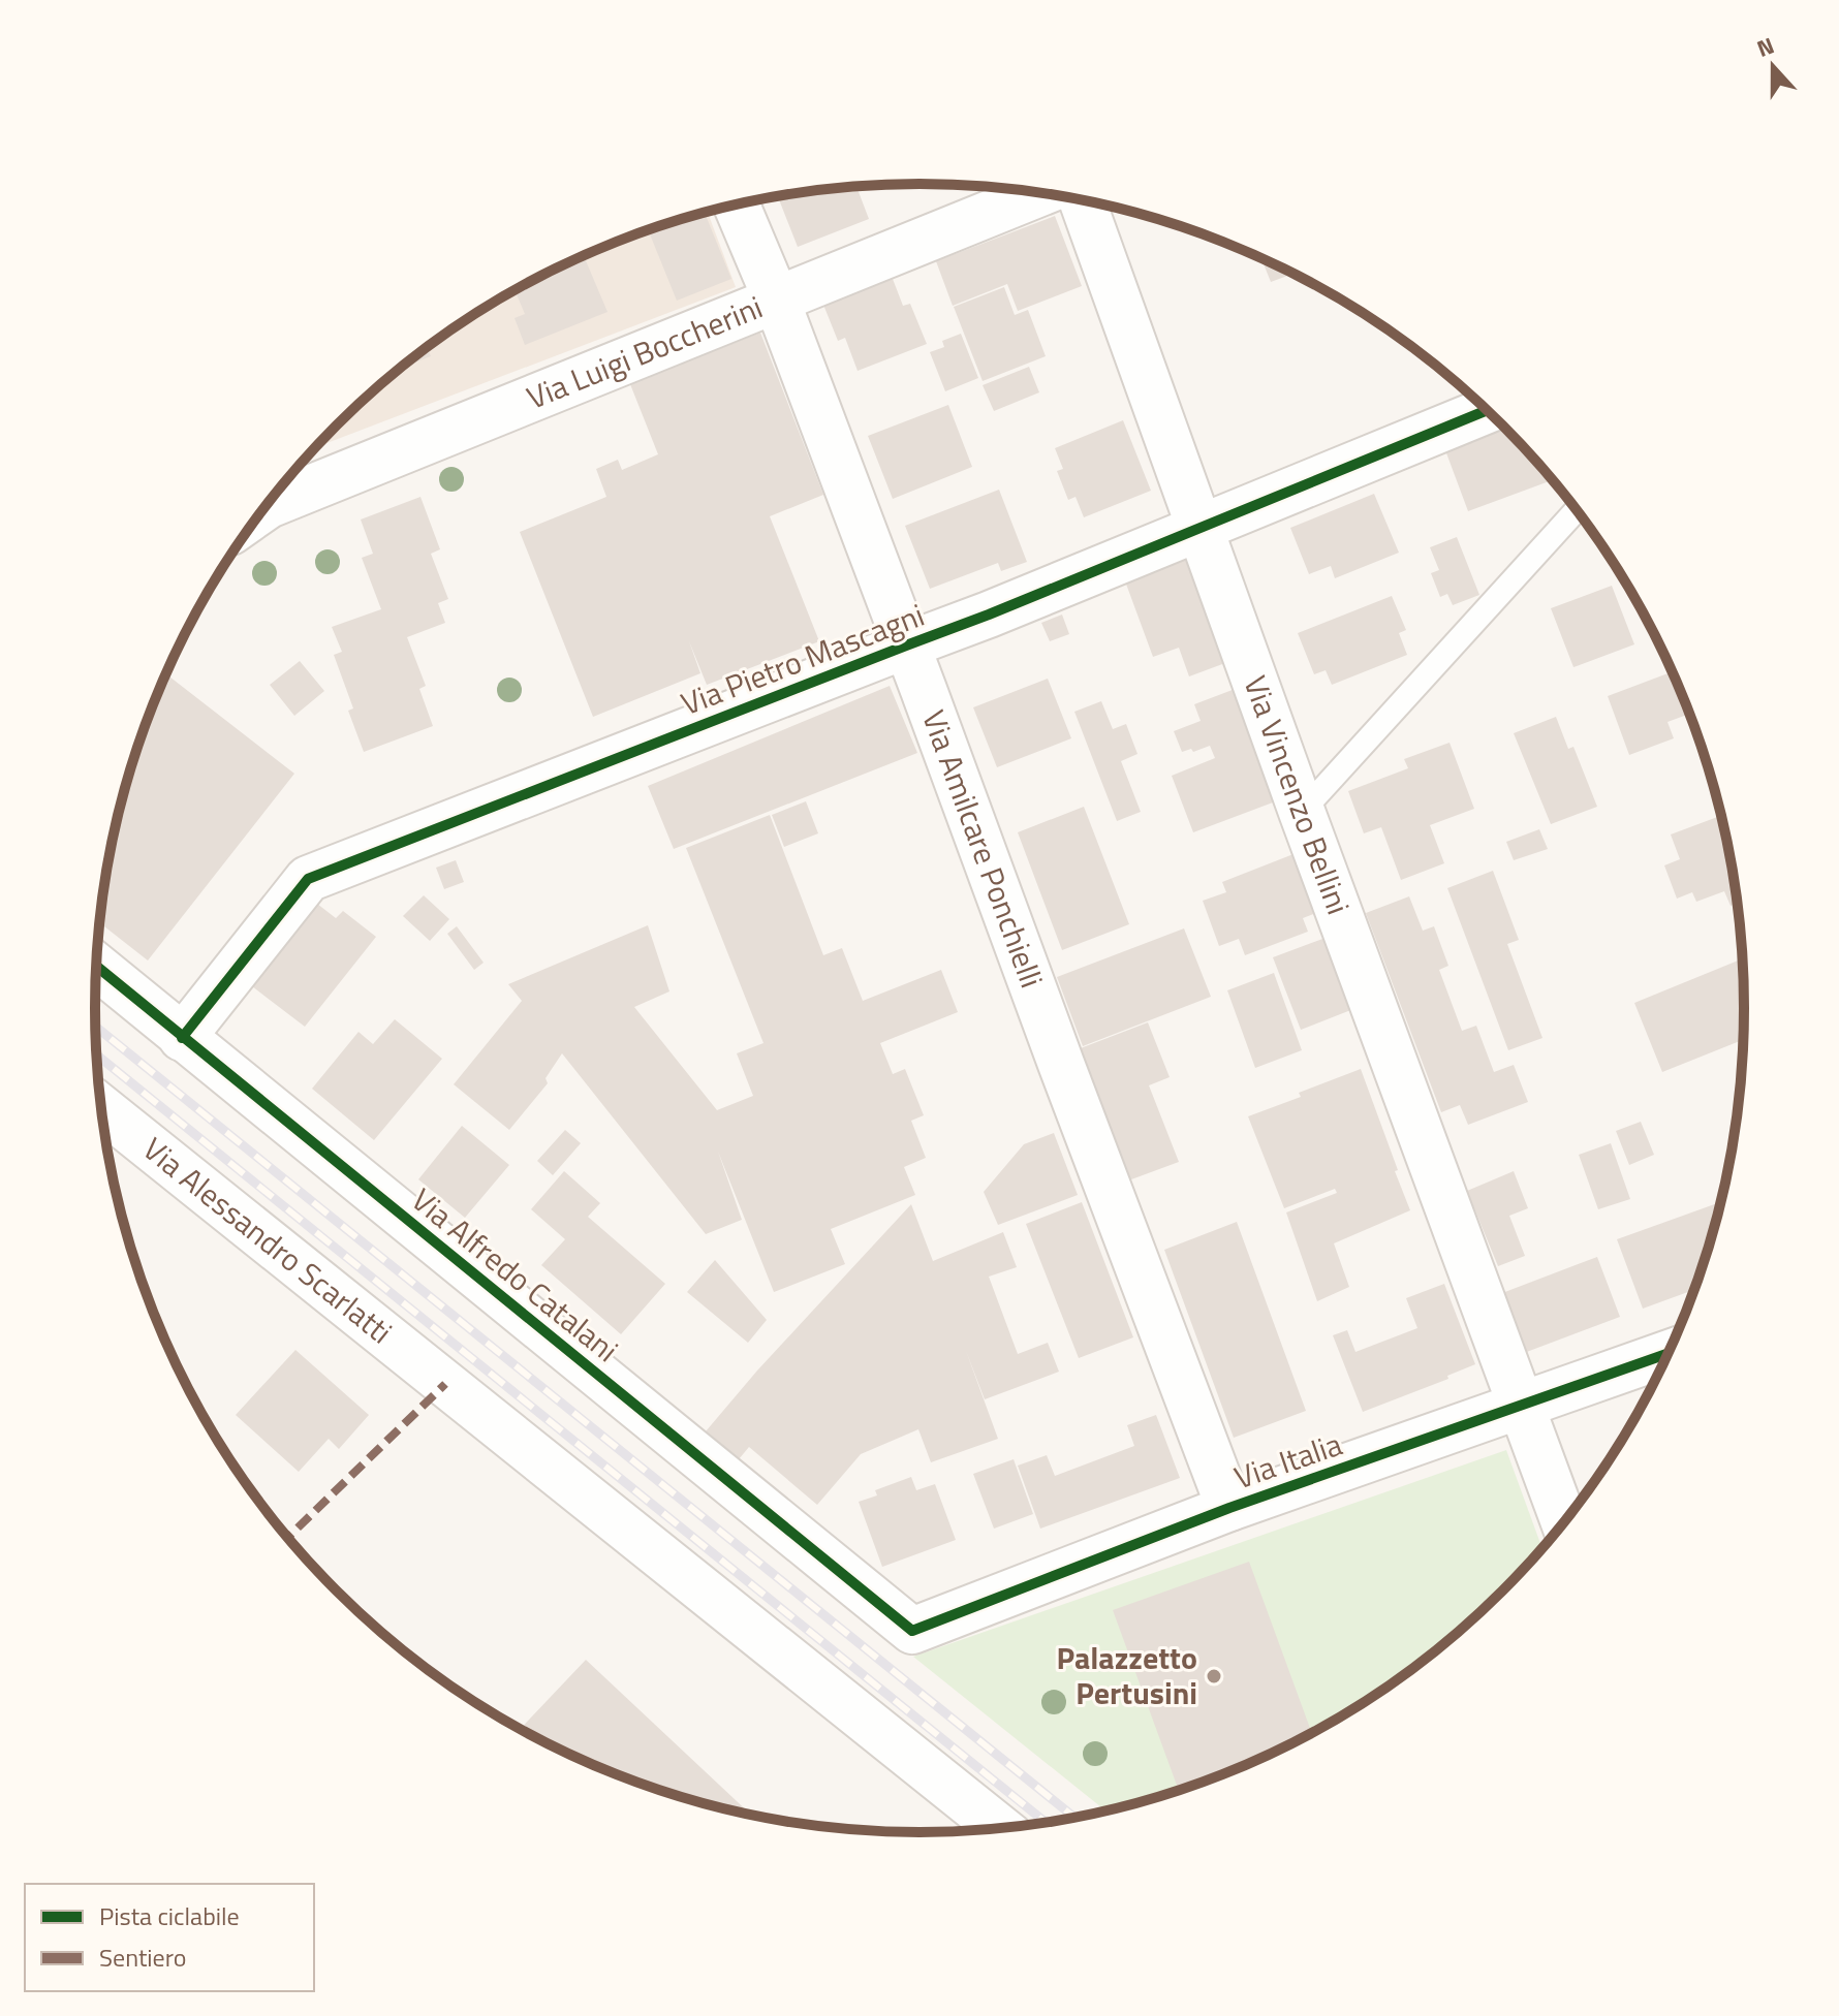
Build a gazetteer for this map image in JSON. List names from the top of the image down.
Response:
{
  "streets": {
    "street": [
      "Via Luigi Boccherini",
      "Via Pietro Mascagni",
      "Via Vincenzo Bellini",
      "Via Amilcare Ponchielli",
      "Via Alessandro Scarlatti",
      "Via Alfredo Catalani",
      "Via Italia"
    ]
  },
  "crossings": [
    ["Via Luigi Boccherini", "Via Amilcare Ponchielli"],
    ["Via Pietro Mascagni", "Via Vincenzo Bellini"],
    ["Via Pietro Mascagni", "Via Amilcare Ponchielli"],
    ["Via Pietro Mascagni", "Via Alfredo Catalani"],
    ["Via Vincenzo Bellini", "Via Italia"],
    ["Via Amilcare Ponchielli", "Via Italia"],
    ["Via Alfredo Catalani", "Via Italia"]
  ],
  "places": ["Palazzetto Pertusini"],
  "legend": ["Pista ciclabile", "Sentiero"],
  "north": "top"
}
